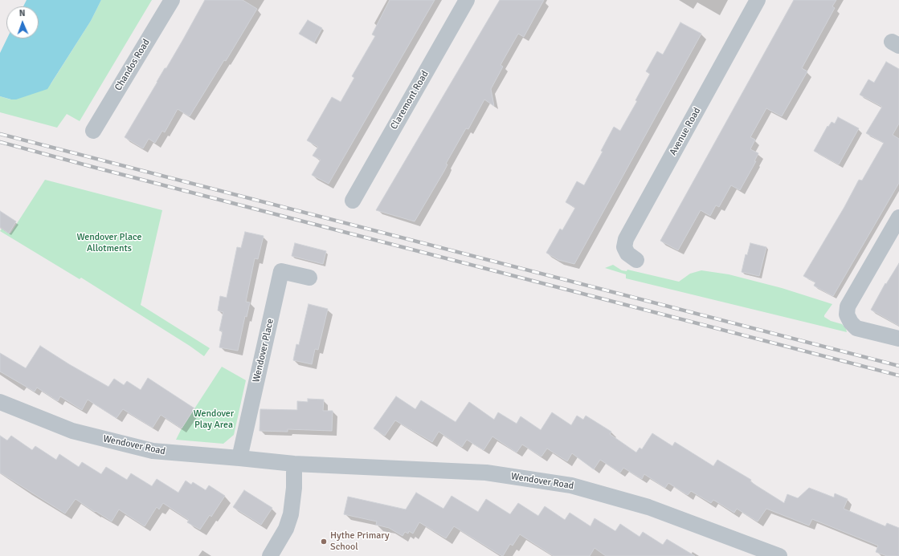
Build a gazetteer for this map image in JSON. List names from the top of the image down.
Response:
{
  "streets": {
    "street": [
      "Chandos Road",
      "Claremont Road",
      "Avenue Road",
      "Wendover Place",
      "Wendover Road"
    ]
  },
  "crossings": [
    ["Wendover Place", "Wendover Road"]
  ],
  "parks": ["Wendover Place Allotments", "Wendover Play Area"],
  "places": ["Hythe Primary School"],
  "north": "top"
}
